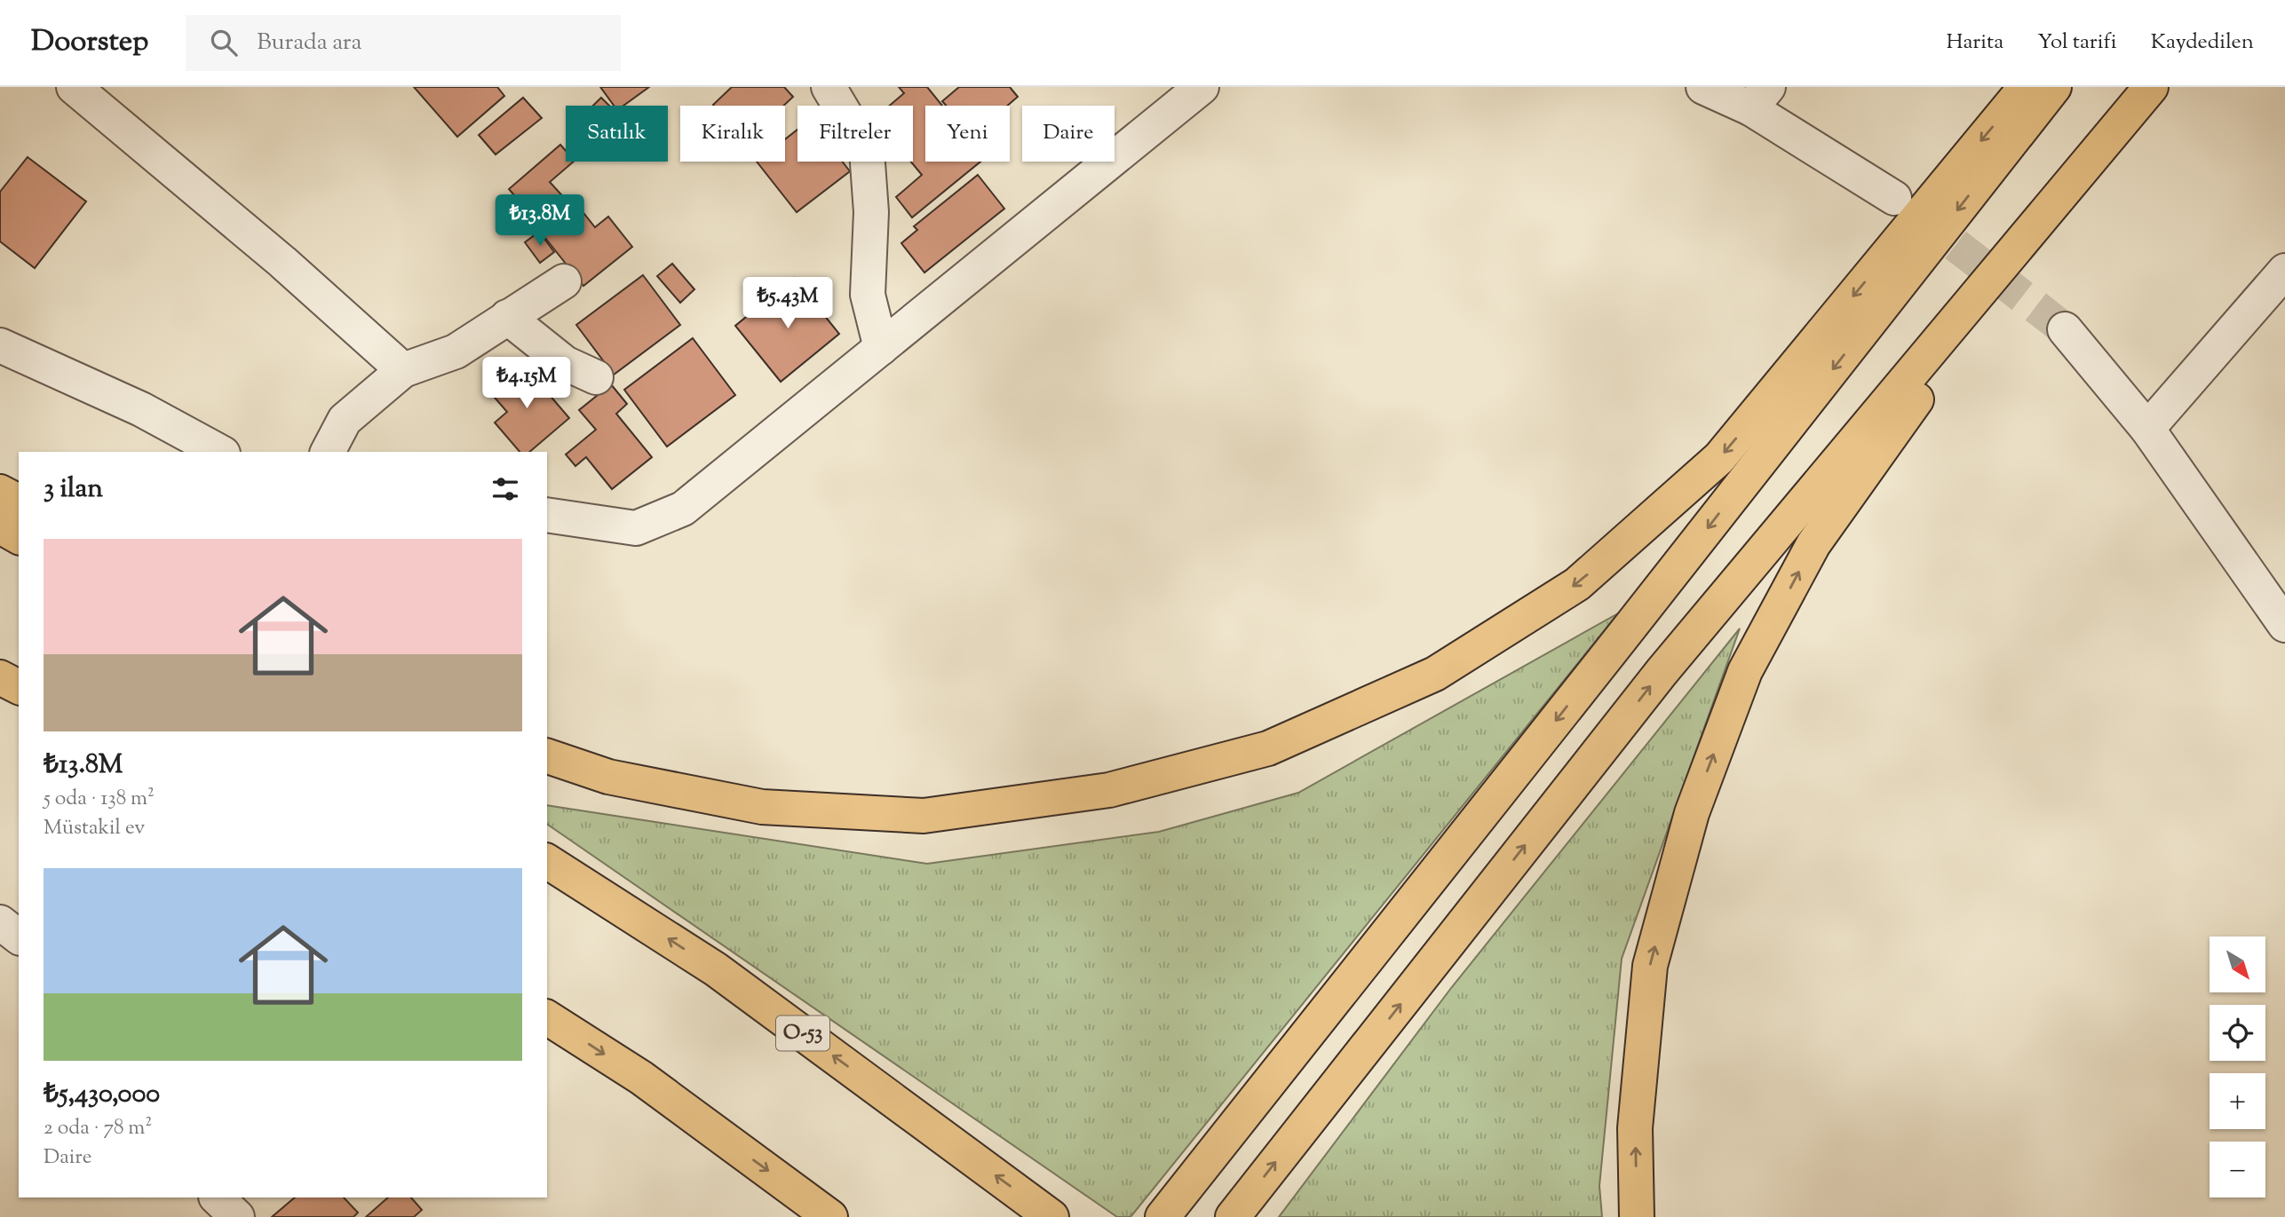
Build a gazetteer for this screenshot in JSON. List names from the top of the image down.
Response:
{
  "streets": {
    "highway": ["O-53"]
  },
  "north": "bottom right",
  "page": {
    "header": "Doorstep",
    "search": "Burada ara",
    "nav": ["Harita", "Yol tarifi", "Kaydedilen"],
    "chip": [
      "Satılık",
      "Kiralık",
      "Filtreler",
      "Yeni",
      "Daire"
    ],
    "price": ["₺13.8M", "₺5.43M", "₺4.15M"],
    "heading": "3 ilan",
    "list": [
      {
        "name": "₺13.8M",
        "note": "5 oda · 138 m² · Müstakil ev"
      },
      {
        "name": "₺5,430,000",
        "note": "2 oda · 78 m² · Daire"
      }
    ],
    "map_buttons": ["+", "−"]
  }
}
